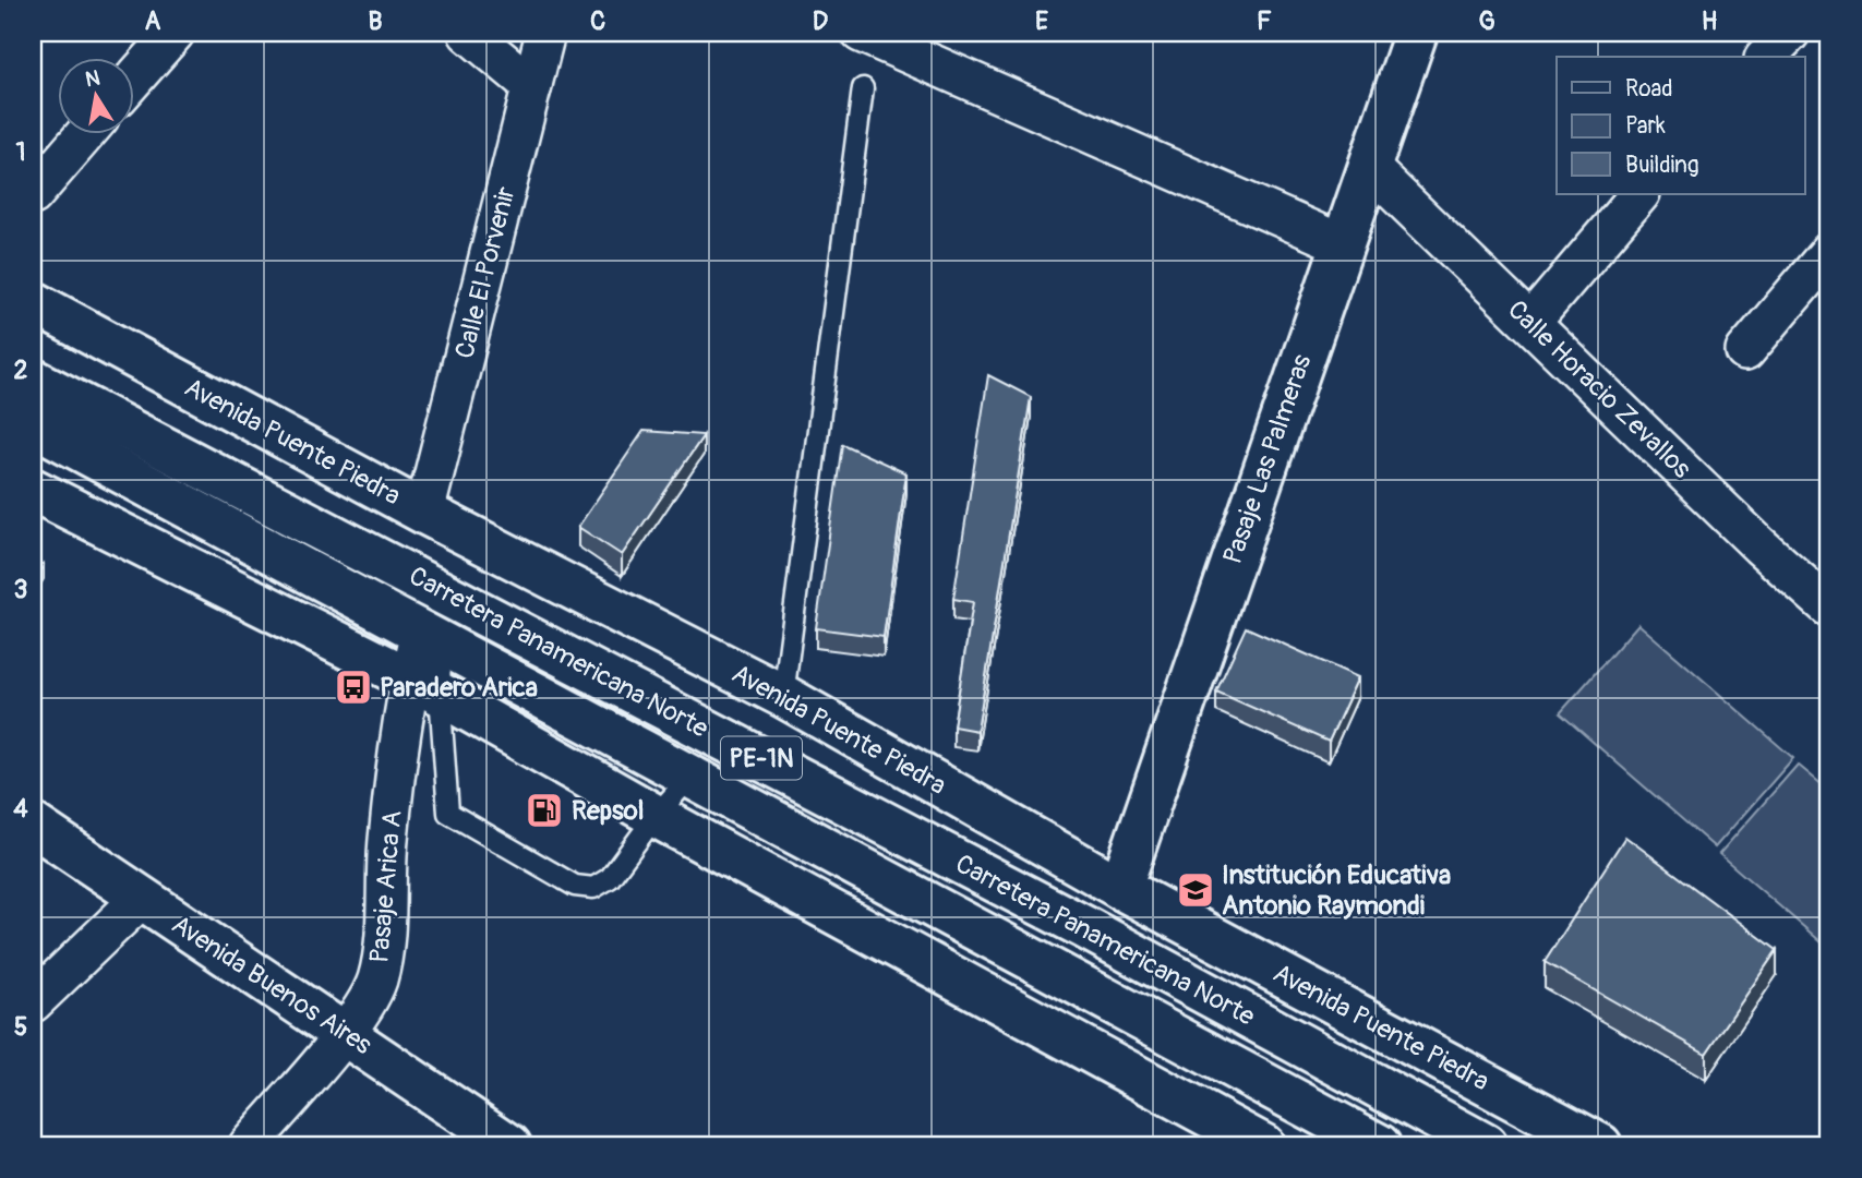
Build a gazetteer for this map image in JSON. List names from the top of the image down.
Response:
{
  "streets": {
    "main road": [
      "Avenida Puente Piedra",
      "Pasaje Las Palmeras",
      "Carretera Panamericana Norte",
      "PE-1N",
      "Avenida Buenos Aires"
    ],
    "street": ["Calle El Porvenir", "Calle Horacio Zevallos", "Pasaje Arica A"]
  },
  "crossings": [
    ["Calle El Porvenir", "Avenida Puente Piedra"],
    ["Calle Horacio Zevallos", "Pasaje Las Palmeras"],
    ["Avenida Puente Piedra", "Pasaje Las Palmeras"],
    ["Carretera Panamericana Norte", "Pasaje Arica A"],
    ["Pasaje Arica A", "Avenida Buenos Aires"]
  ],
  "places": {
    "bus stop": ["Paradero Arica"],
    "fuel station": ["Repsol"],
    "school or university": ["Institución Educativa Antonio Raymondi"]
  },
  "legend": ["Road", "Park", "Building"],
  "north": "top",
  "grid": {
    "columns": [
      "A",
      "B",
      "C",
      "D",
      "E",
      "F",
      "G",
      "H"
    ],
    "rows": [
      "1",
      "2",
      "3",
      "4",
      "5"
    ]
  }
}
